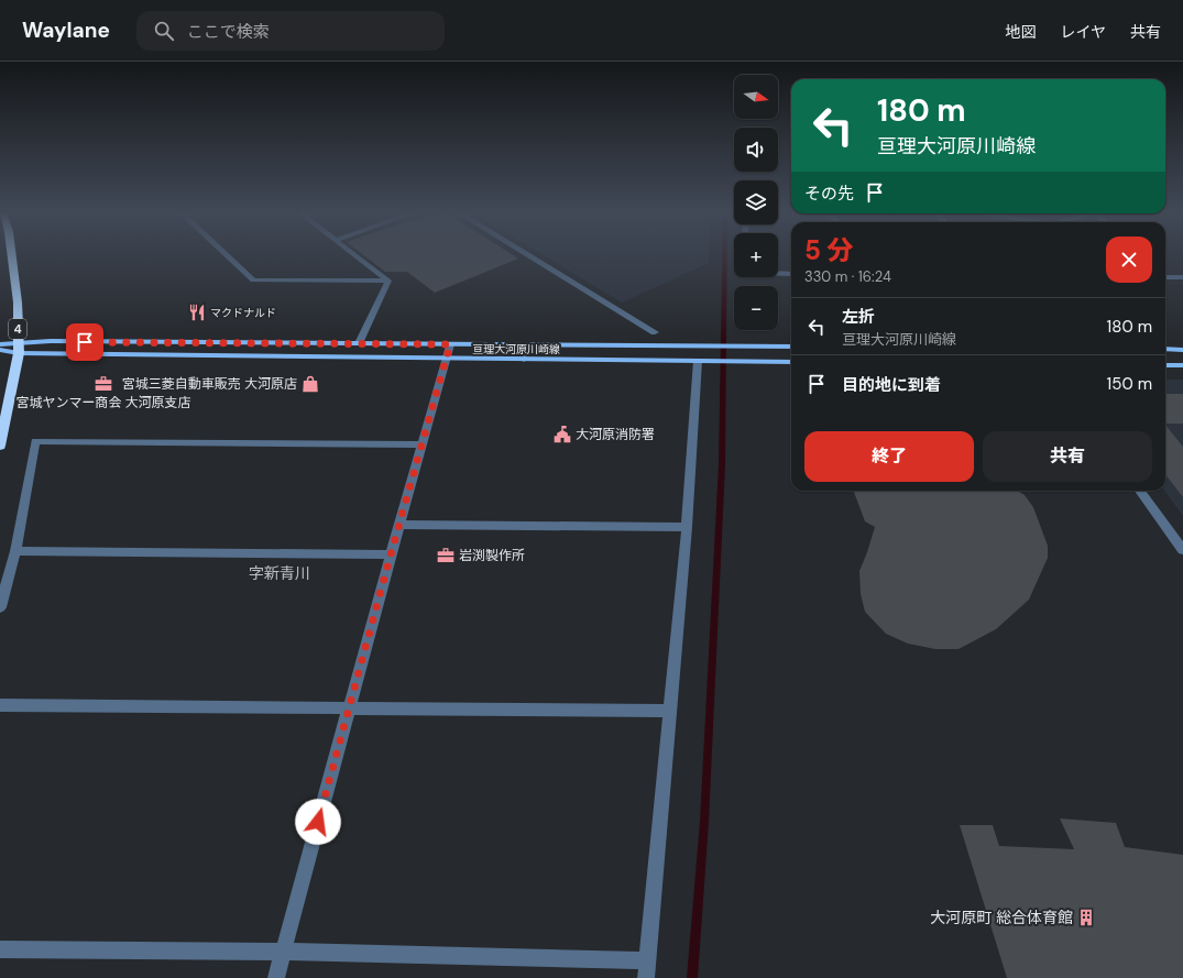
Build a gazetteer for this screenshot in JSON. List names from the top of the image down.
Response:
{
  "streets": {
    "highway": ["4"],
    "main road": ["亘理大河原川崎線"]
  },
  "crossings": [
    ["4", "亘理大河原川崎線"]
  ],
  "districts": ["字新青川"],
  "places": {
    "restaurant": ["マクドナルド"],
    "office": ["宮城ヤンマー商会 大河原支店", "岩渕製作所"],
    "shop": ["宮城三菱自動車販売 大河原店"],
    "public building": ["大河原消防署"],
    "building": ["大河原町 総合体育館"]
  },
  "north": "right",
  "page": {
    "header": "Waylane",
    "search": "ここで検索",
    "nav": ["地図", "レイヤ", "共有"],
    "map_buttons": ["+", "−"],
    "turn": ["180 m", "亘理大河原川崎線"],
    "then": "その先",
    "heading": ["5 分", "330 m · 16:24"],
    "list": [
      {
        "name": "左折",
        "note": "亘理大河原川崎線",
        "value": "180 m"
      },
      {
        "name": "目的地に到着",
        "value": "150 m"
      }
    ],
    "buttons": ["終了", "共有"]
  }
}
